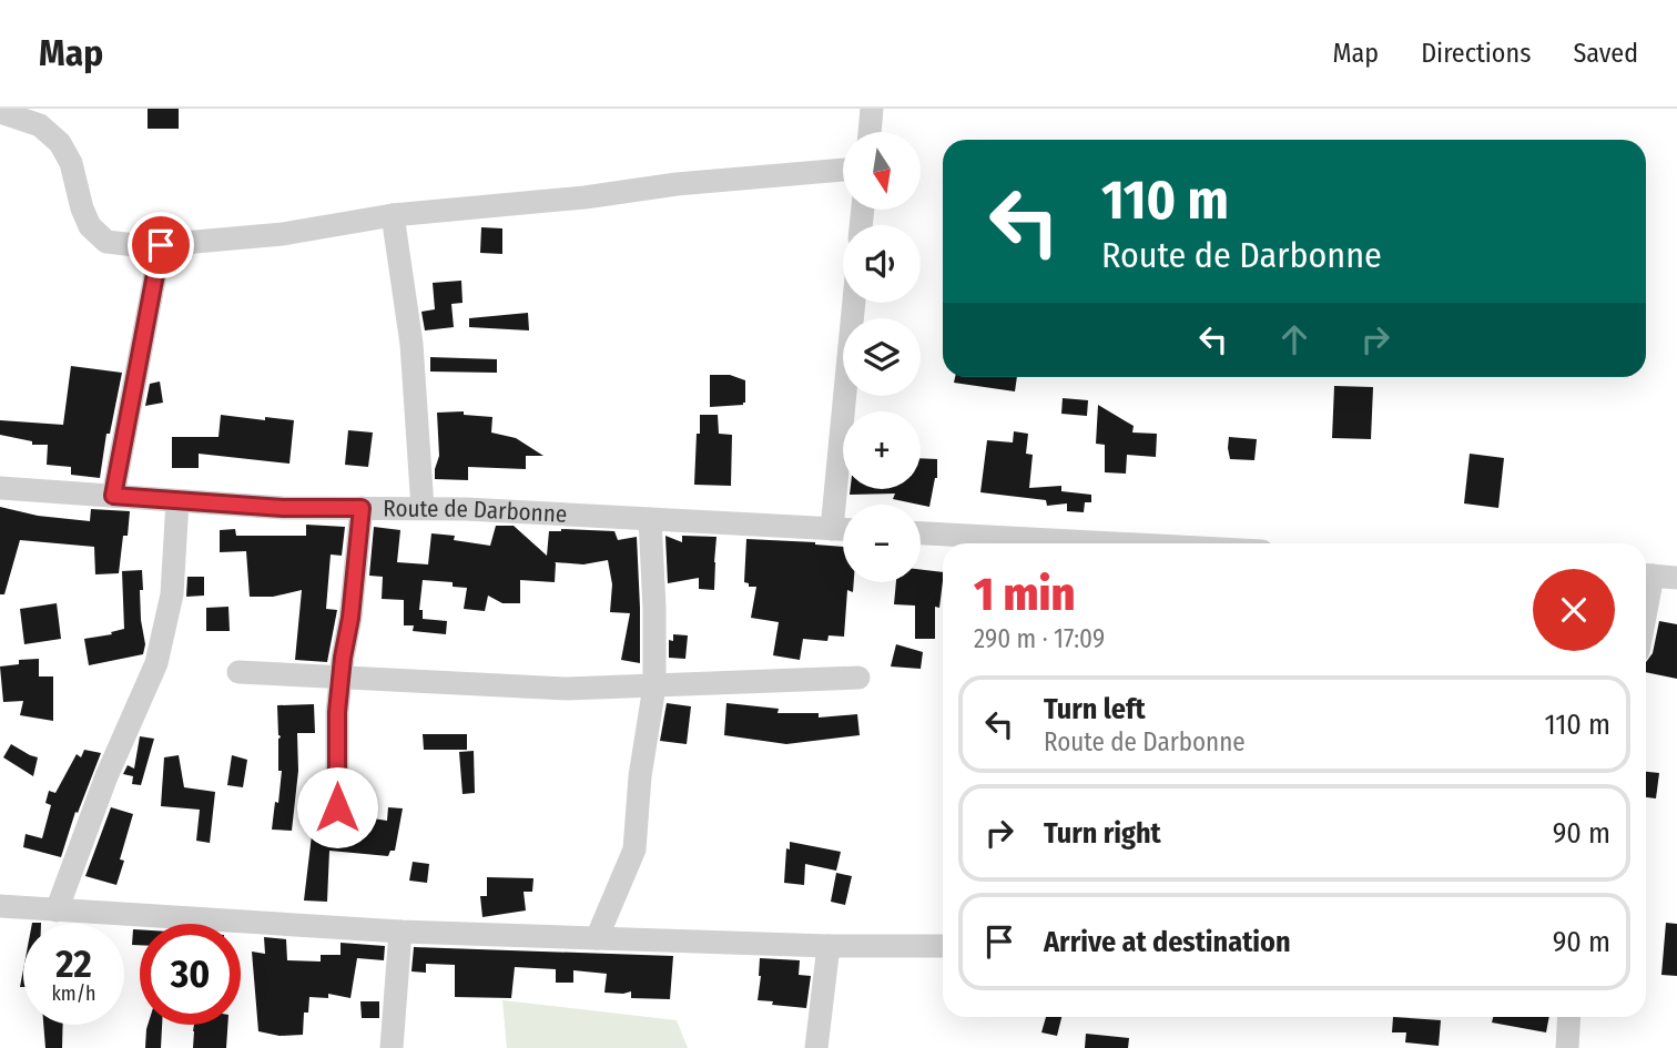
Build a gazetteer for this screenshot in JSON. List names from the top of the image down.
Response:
{
  "streets": {
    "street": ["Route de Darbonne"]
  },
  "north": "bottom",
  "page": {
    "header": "Map",
    "nav": ["Map", "Directions", "Saved"],
    "map_buttons": ["+", "−"],
    "turn": ["110 m", "Route de Darbonne"],
    "heading": ["1 min", "290 m · 17:09"],
    "list": [
      {
        "name": "Turn left",
        "note": "Route de Darbonne",
        "value": "110 m"
      },
      {
        "name": "Turn right",
        "value": "90 m"
      },
      {
        "name": "Arrive at destination",
        "value": "90 m"
      }
    ],
    "speed": "22 km/h",
    "limit": "30"
  }
}
